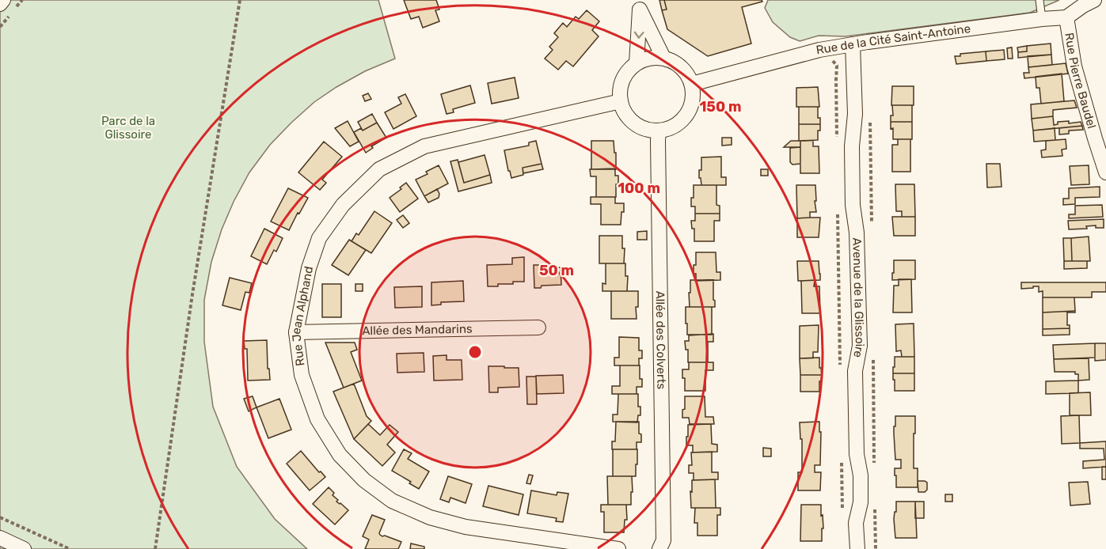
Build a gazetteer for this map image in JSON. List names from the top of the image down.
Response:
{
  "streets": {
    "street": [
      "Rue de la Cité Saint-Antoine",
      "Rue Pierre Baudel",
      "Avenue de la Glissoire",
      "Rue Jean Alphand",
      "Allée des Mandarins",
      "Allée des Colverts"
    ]
  },
  "crossings": [
    ["Rue de la Cité Saint-Antoine", "Rue Pierre Baudel"],
    ["Rue de la Cité Saint-Antoine", "Avenue de la Glissoire"],
    ["Rue de la Cité Saint-Antoine", "Rue Jean Alphand"],
    ["Rue de la Cité Saint-Antoine", "Allée des Colverts"],
    ["Rue Jean Alphand", "Allée des Mandarins"],
    ["Rue Jean Alphand", "Allée des Colverts"]
  ],
  "parks": ["Parc de la Glissoire"],
  "rings": ["150 m", "100 m", "50 m"]
}
